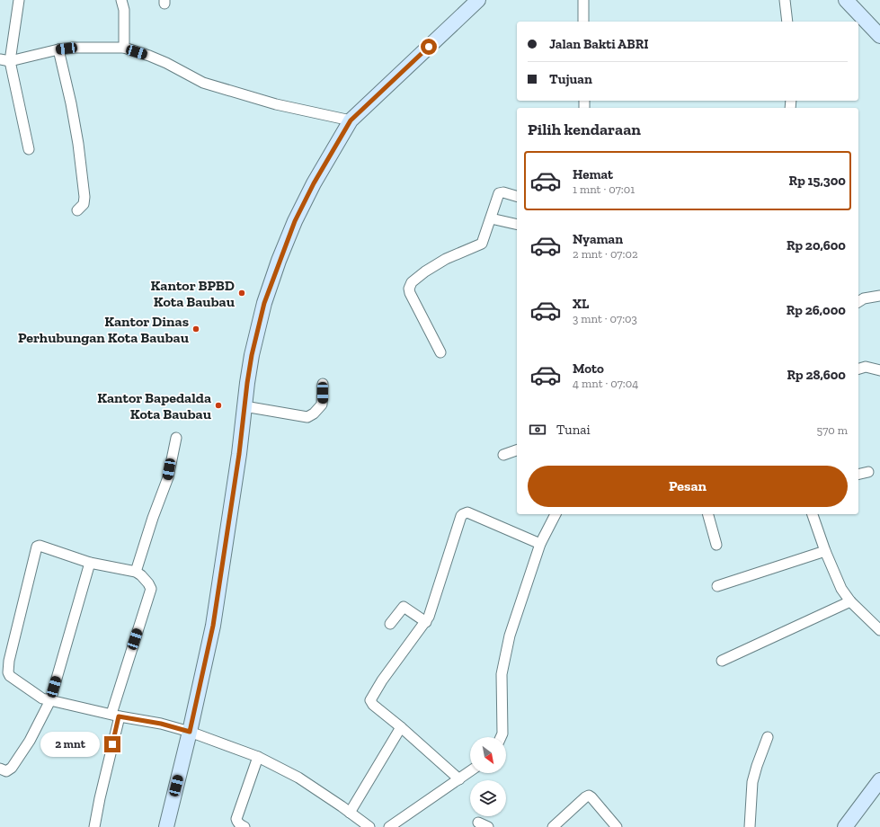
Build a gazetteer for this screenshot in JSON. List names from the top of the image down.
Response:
{
  "places": ["Kantor BPBD Kota Baubau", "Kantor Dinas Perhubungan Kota Baubau", "Kantor Bapedalda Kota Baubau"],
  "north": "bottom right",
  "page": {
    "banner": ["Jalan Bakti ABRI", "Tujuan"],
    "heading": "Pilih kendaraan",
    "list": [
      {
        "name": "Hemat",
        "note": "1 mnt · 07:01",
        "value": "Rp 15,300"
      },
      {
        "name": "Nyaman",
        "note": "2 mnt · 07:02",
        "value": "Rp 20,600"
      },
      {
        "name": "XL",
        "note": "3 mnt · 07:03",
        "value": "Rp 26,000"
      },
      {
        "name": "Moto",
        "note": "4 mnt · 07:04",
        "value": "Rp 28,600"
      }
    ],
    "pay": ["Tunai", "570 m"],
    "buttons": "Pesan",
    "bubble": "2 mnt"
  }
}
